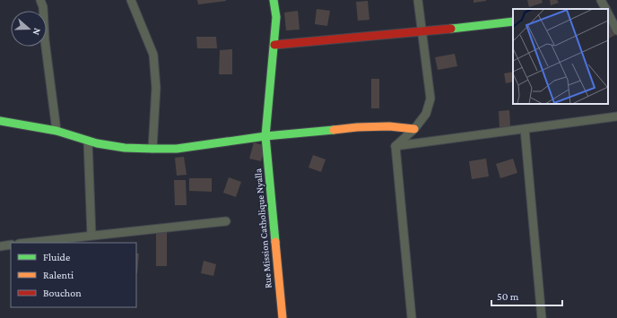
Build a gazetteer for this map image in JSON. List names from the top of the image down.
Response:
{
  "streets": {
    "street": ["Rue Mission Catholique Nyalla"]
  },
  "legend": ["Fluide", "Ralenti", "Bouchon"],
  "scale_bar": "50 m",
  "north": "right"
}
